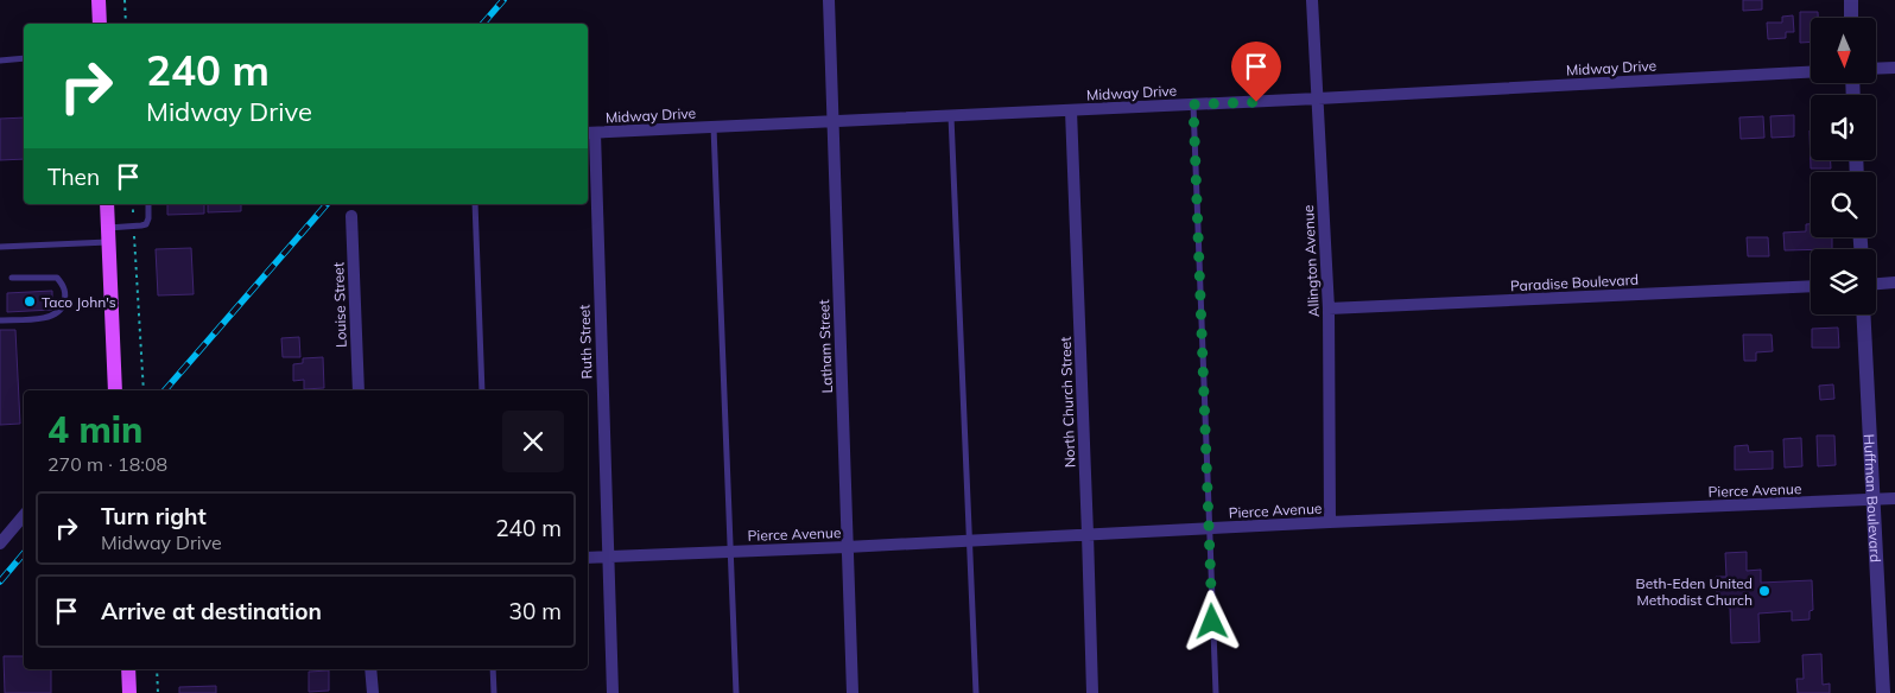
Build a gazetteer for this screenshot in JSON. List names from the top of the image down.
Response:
{
  "streets": {
    "street": [
      "Midway Drive",
      "Allington Avenue",
      "Paradise Boulevard",
      "Louise Street",
      "Ruth Street",
      "Latham Street",
      "North Church Street",
      "Pierce Avenue",
      "Huffman Boulevard"
    ]
  },
  "crossings": [
    ["Midway Drive", "Allington Avenue"],
    ["Midway Drive", "Ruth Street"],
    ["Midway Drive", "Latham Street"],
    ["Midway Drive", "North Church Street"],
    ["Allington Avenue", "Paradise Boulevard"],
    ["Allington Avenue", "Pierce Avenue"],
    ["Ruth Street", "Pierce Avenue"],
    ["Latham Street", "Pierce Avenue"],
    ["North Church Street", "Pierce Avenue"],
    ["Pierce Avenue", "Huffman Boulevard"]
  ],
  "places": ["Taco John's", "Beth-Eden United Methodist Church"],
  "north": "bottom",
  "page": {
    "turn": ["240 m", "Midway Drive"],
    "then": "Then",
    "heading": ["4 min", "270 m · 18:08"],
    "list": [
      {
        "name": "Turn right",
        "note": "Midway Drive",
        "value": "240 m"
      },
      {
        "name": "Arrive at destination",
        "value": "30 m"
      }
    ]
  }
}
